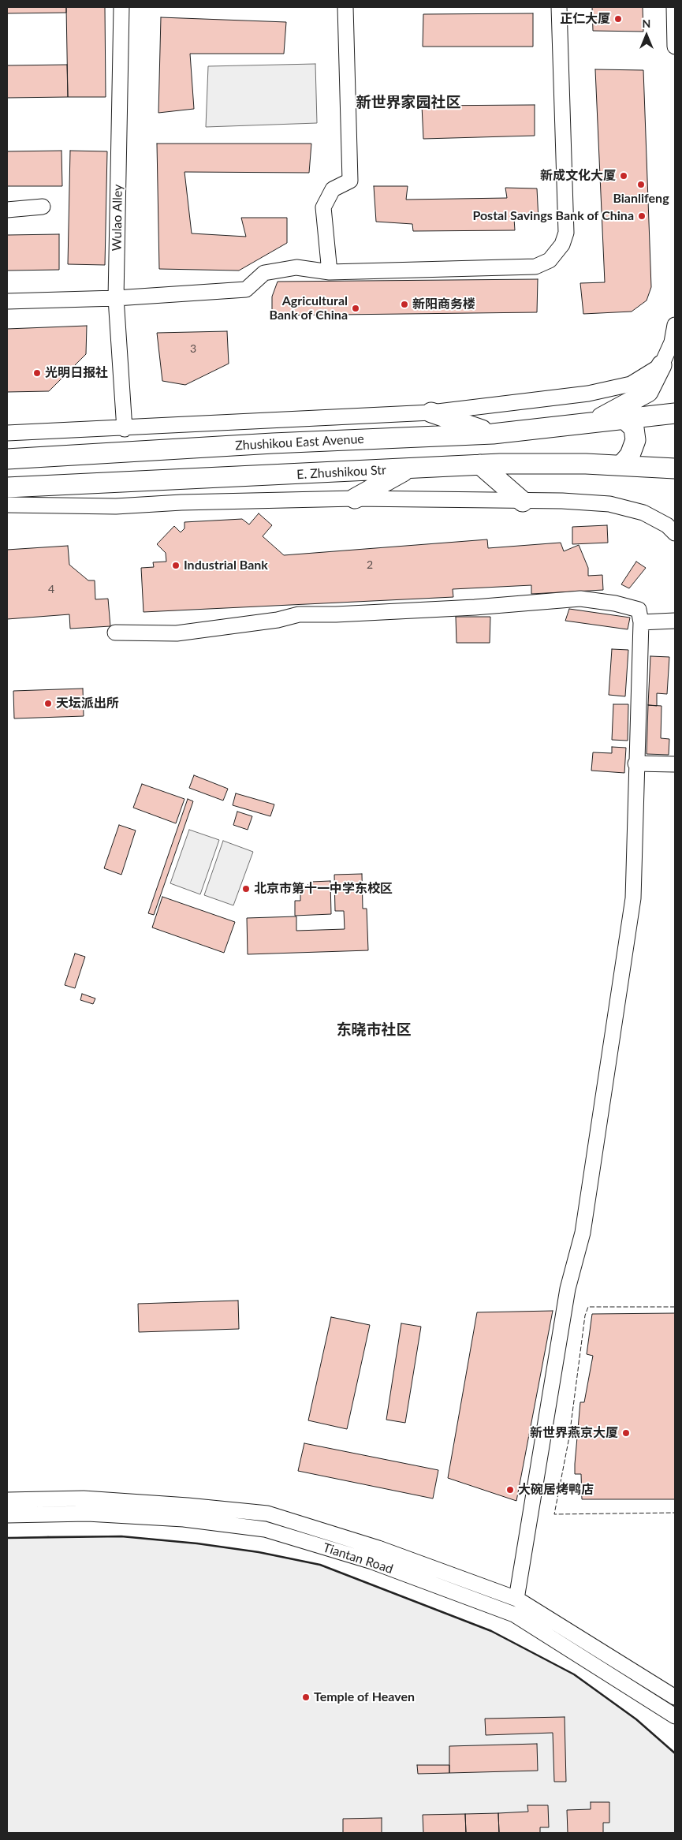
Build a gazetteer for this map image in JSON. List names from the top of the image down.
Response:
{
  "streets": {
    "main road": ["Zhushikou East Avenue", "E. Zhushikou Str"],
    "street": ["Wulao Alley", "Tiantan Road"]
  },
  "crossings": [
    ["Wulao Alley", "Zhushikou East Avenue"]
  ],
  "districts": ["新世界家园社区", "东晓市社区"],
  "places": [
    "正仁大厦",
    "新成文化大厦",
    "Bianlifeng",
    "Postal Savings Bank of China",
    "新阳商务楼",
    "Agricultural Bank of China",
    "光明日报社",
    "Industrial Bank",
    "天坛派出所",
    "北京市第十一中学东校区",
    "新世界燕京大厦",
    "大碗居烤鸭店",
    "Temple of Heaven"
  ],
  "house_numbers": ["3", "2", "4"],
  "north": "top"
}
